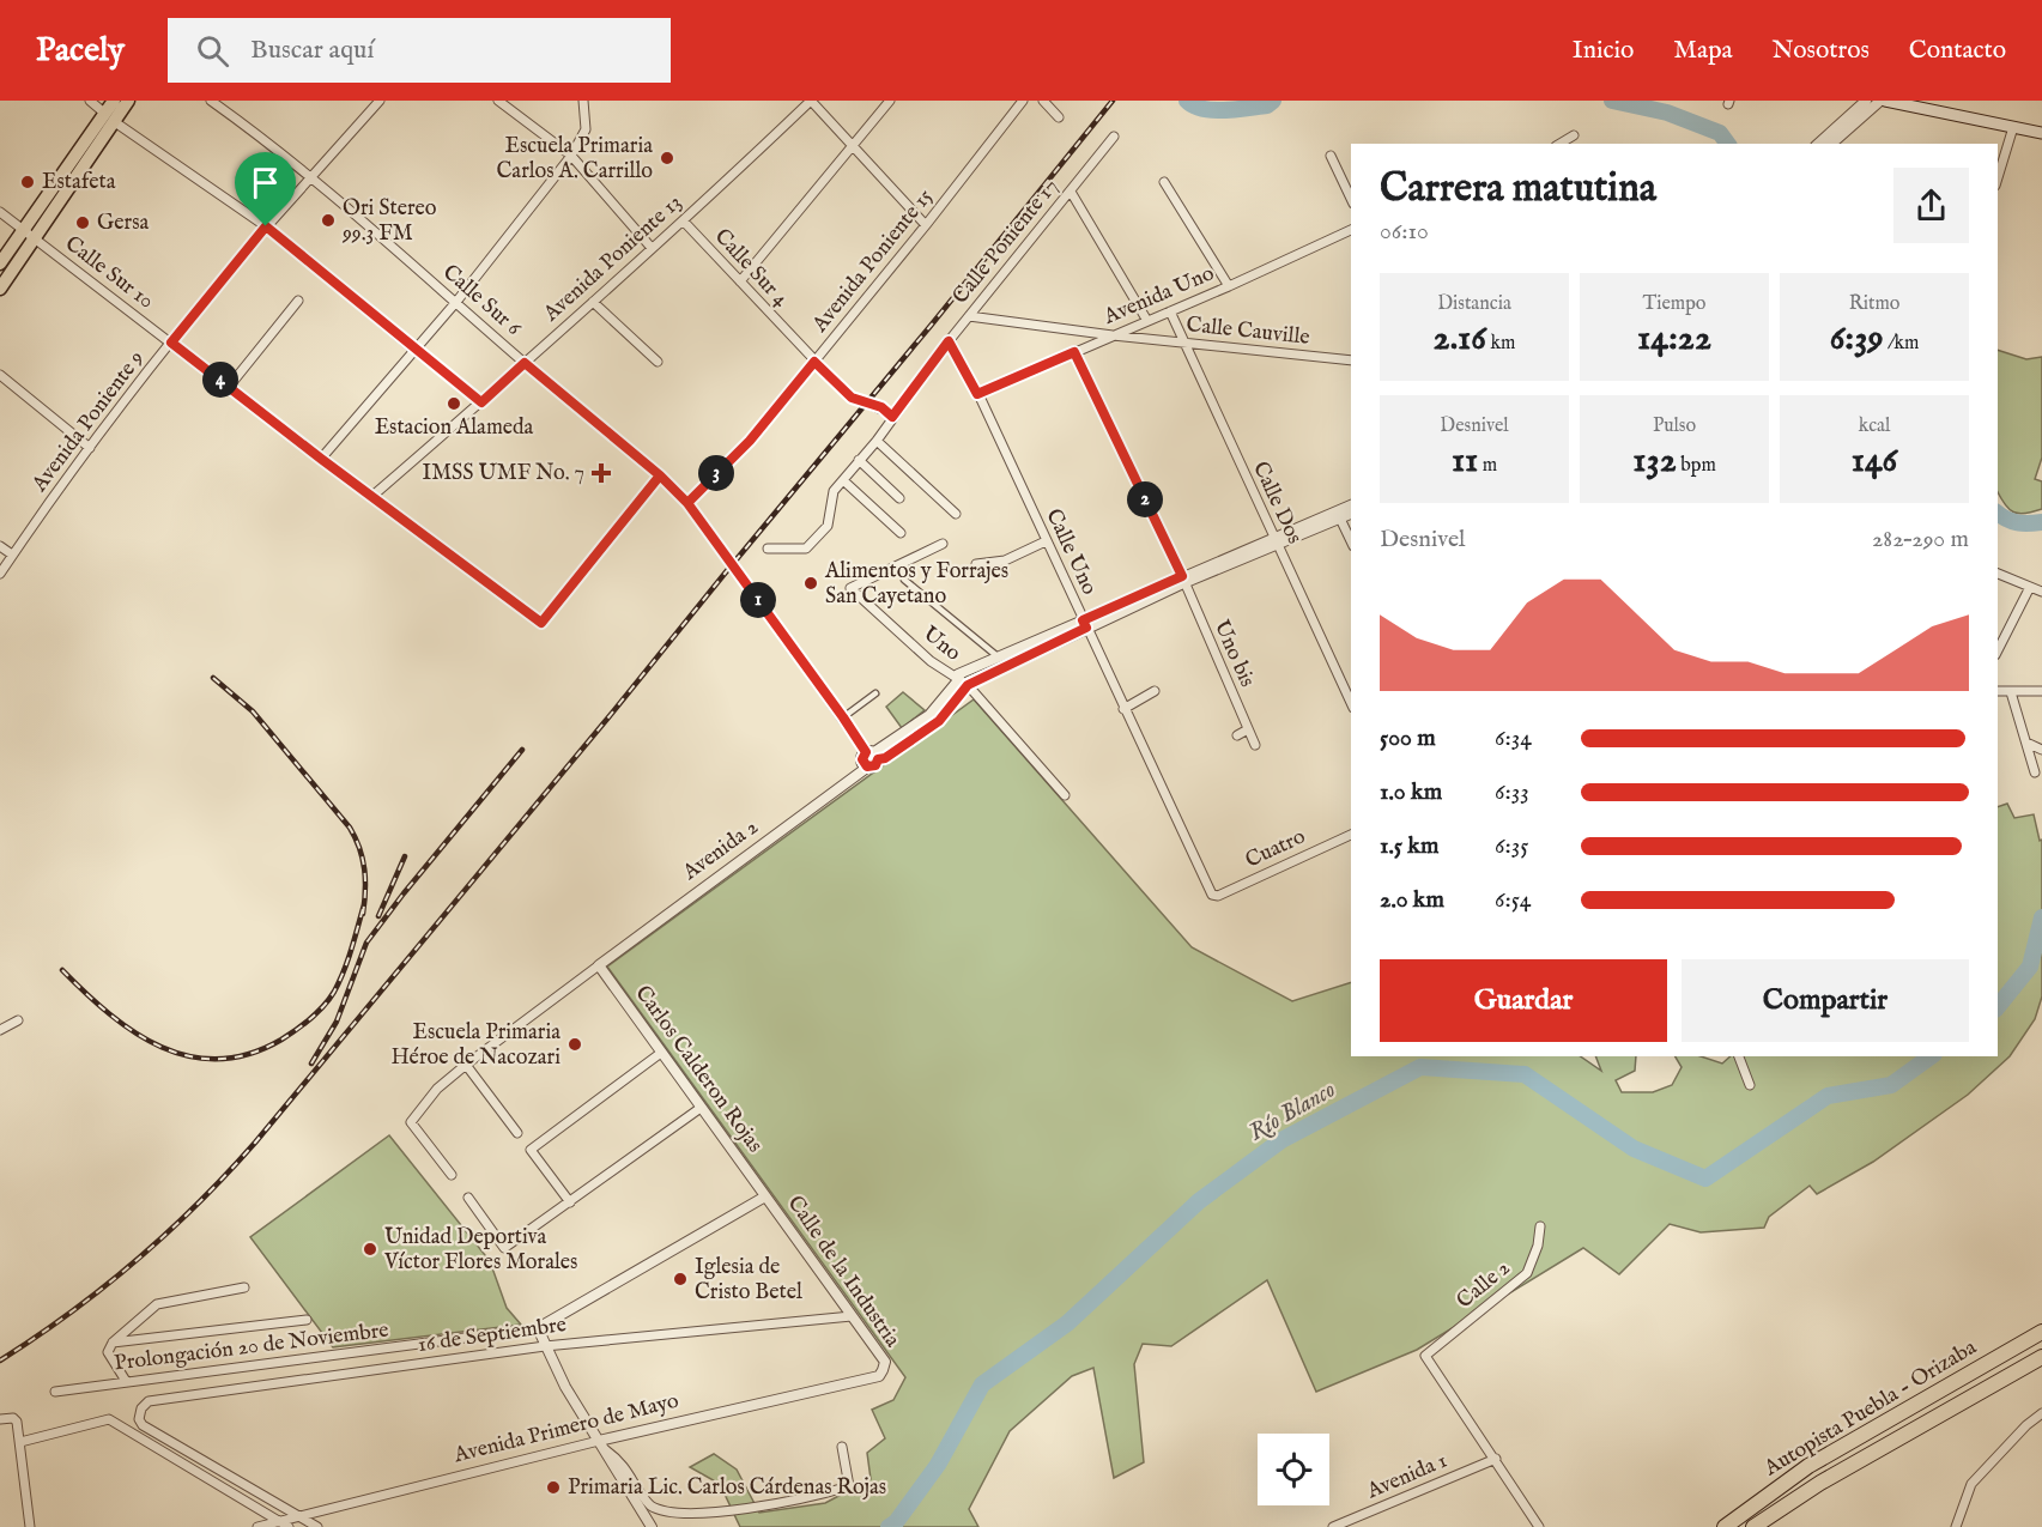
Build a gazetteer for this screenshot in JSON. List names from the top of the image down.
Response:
{
  "streets": {
    "highway": ["Autopista Puebla - Orizaba"],
    "street": [
      "Calle Poniente 17",
      "Avenida Poniente 13",
      "Avenida Poniente 15",
      "Calle Sur 4",
      "Calle Sur 10",
      "Avenida Uno",
      "Calle Sur 6",
      "Calle Cauville",
      "Avenida Poniente 9",
      "Calle Dos",
      "Calle Uno",
      "Uno",
      "Uno bis",
      "Cuatro",
      "Avenida 2",
      "Carlos Calderon Rojas",
      "Calle de la Industria",
      "Calle 2",
      "16 de Septiembre",
      "Prolongación 20 de Noviembre",
      "Avenida Primero de Mayo",
      "Avenida 1"
    ]
  },
  "crossings": [
    ["Calle Poniente 17", "Calle Sur 4"],
    ["Calle Poniente 17", "Calle Cauville"],
    ["Calle Poniente 17", "Calle Uno"],
    ["Avenida Poniente 13", "Calle Sur 4"],
    ["Avenida Poniente 13", "Calle Sur 10"],
    ["Avenida Poniente 13", "Calle Sur 6"],
    ["Avenida Poniente 15", "Calle Sur 4"],
    ["Avenida Poniente 15", "Calle Sur 6"],
    ["Calle Sur 10", "Calle Sur 6"],
    ["Calle Sur 10", "Avenida Poniente 9"],
    ["Avenida Uno", "Calle Cauville"],
    ["Avenida Uno", "Calle Dos"],
    ["Avenida Uno", "Calle Uno"],
    ["Calle Sur 6", "Avenida Poniente 9"],
    ["Calle Sur 6", "Avenida 2"],
    ["Calle Cauville", "Calle Dos"],
    ["Calle Uno", "Cuatro"],
    ["Uno", "Avenida 2"],
    ["Avenida 2", "Carlos Calderon Rojas"],
    ["Carlos Calderon Rojas", "Calle de la Industria"],
    ["Calle de la Industria", "16 de Septiembre"],
    ["Calle de la Industria", "Avenida Primero de Mayo"],
    ["Calle 2", "Avenida 1"],
    ["16 de Septiembre", "Avenida Primero de Mayo"]
  ],
  "water": ["Río Blanco"],
  "places": {
    "other": [
      "Escuela Primaria Carlos A. Carrillo",
      "Estafeta",
      "Ori Stereo 99.3 FM",
      "Gersa",
      "Estacion Alameda",
      "Alimentos y Forrajes San Cayetano",
      "Escuela Primaria Héroe de Nacozari",
      "Unidad Deportiva Víctor Flores Morales",
      "Iglesia de Cristo Betel",
      "Primaria Lic. Carlos Cárdenas Rojas"
    ],
    "health": ["IMSS UMF No. 7"]
  },
  "page": {
    "header": "Pacely",
    "search": "Buscar aquí",
    "nav": [
      "Inicio",
      "Mapa",
      "Nosotros",
      "Contacto"
    ],
    "heading": ["Carrera matutina", "06:10"],
    "stats": [
      ["Distancia", "2.16 km"],
      ["Tiempo", "14:22"],
      ["Ritmo", "6:39 /km"],
      ["Desnivel", "11 m"],
      ["Pulso", "132 bpm"],
      ["kcal", "146"]
    ],
    "pins": [
      "4",
      "3",
      "2",
      "1"
    ],
    "chart": ["Desnivel", "282–290 m"],
    "list": [
      {
        "name": "500 m",
        "note": "6:34"
      },
      {
        "name": "1.0 km",
        "note": "6:33"
      },
      {
        "name": "1.5 km",
        "note": "6:35"
      },
      {
        "name": "2.0 km",
        "note": "6:54"
      }
    ],
    "buttons": ["Guardar", "Compartir"]
  }
}
